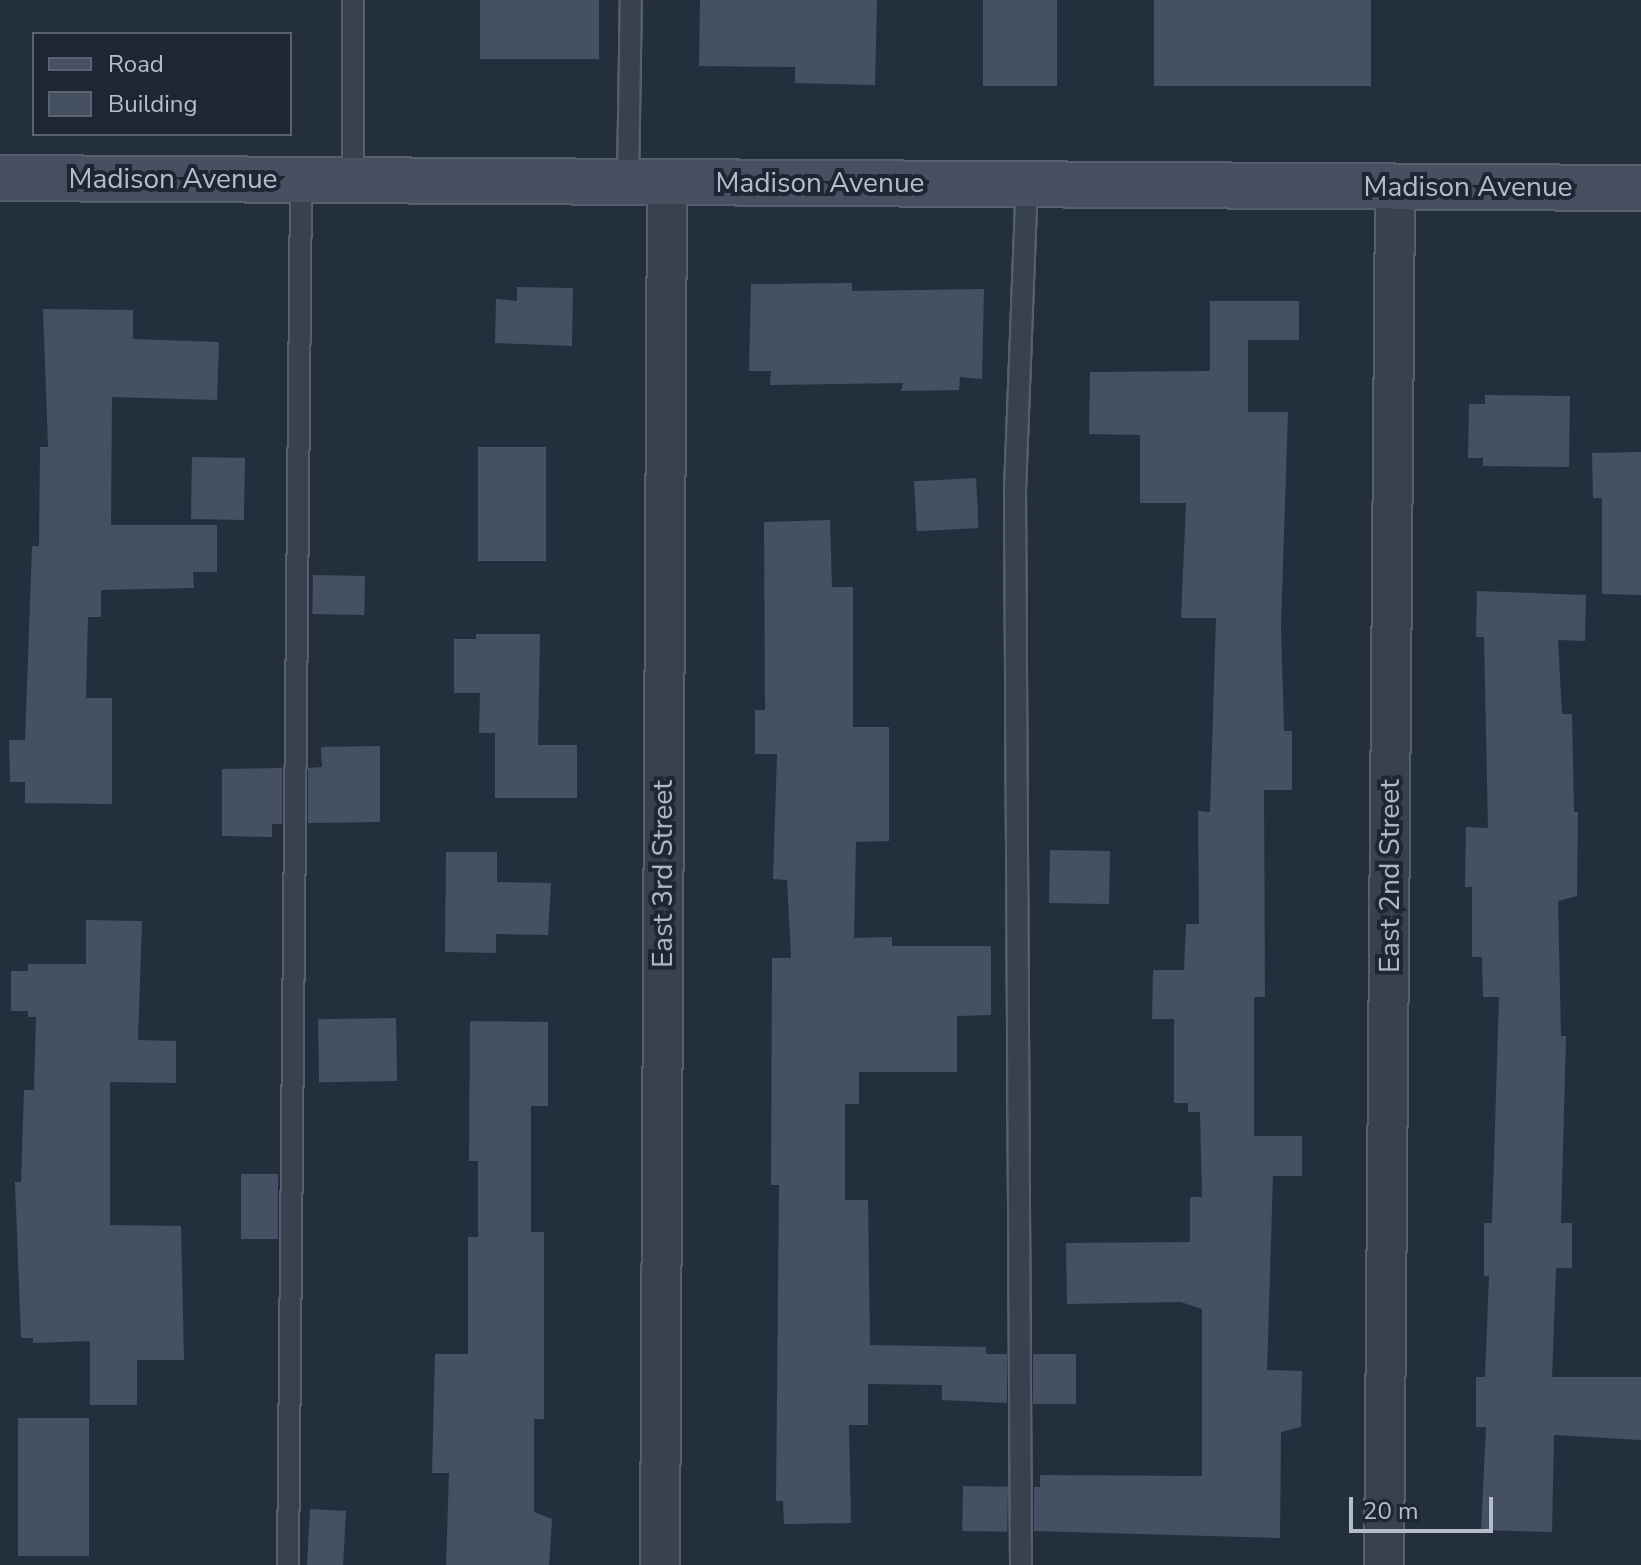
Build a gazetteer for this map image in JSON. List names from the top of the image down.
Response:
{
  "streets": {
    "main road": ["Madison Avenue"],
    "street": ["East 3rd Street", "East 2nd Street"]
  },
  "crossings": [
    ["Madison Avenue", "East 3rd Street"],
    ["Madison Avenue", "East 2nd Street"]
  ],
  "legend": ["Road", "Building"],
  "scale_bar": "20 m"
}
